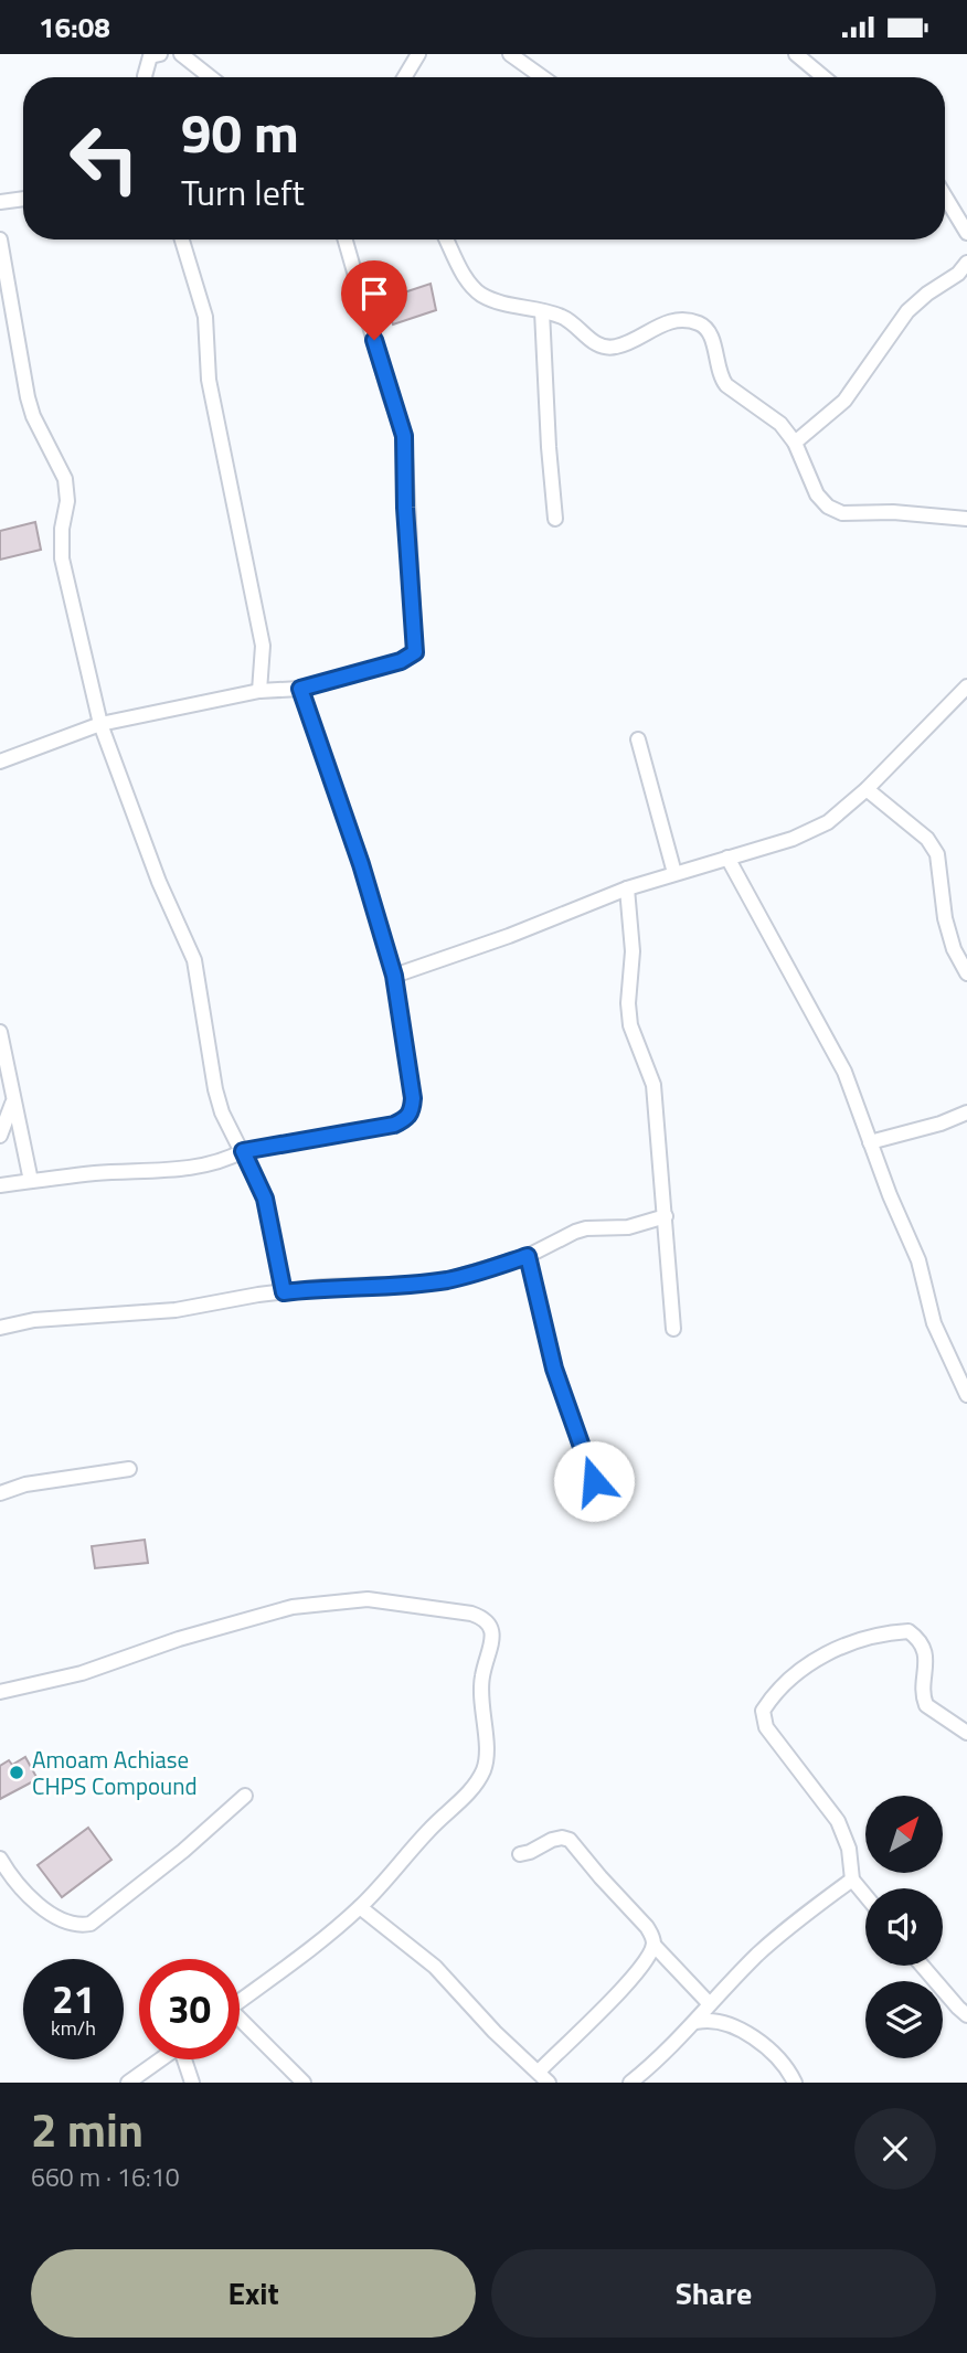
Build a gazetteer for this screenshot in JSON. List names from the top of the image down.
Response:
{
  "places": ["Amoam Achiase CHPS Compound"],
  "north": "top right",
  "page": {
    "status": "16:08",
    "turn": ["90 m", "Turn left"],
    "speed": "21 km/h",
    "limit": "30",
    "heading": ["2 min", "660 m · 16:10"],
    "buttons": ["Exit", "Share"]
  }
}
